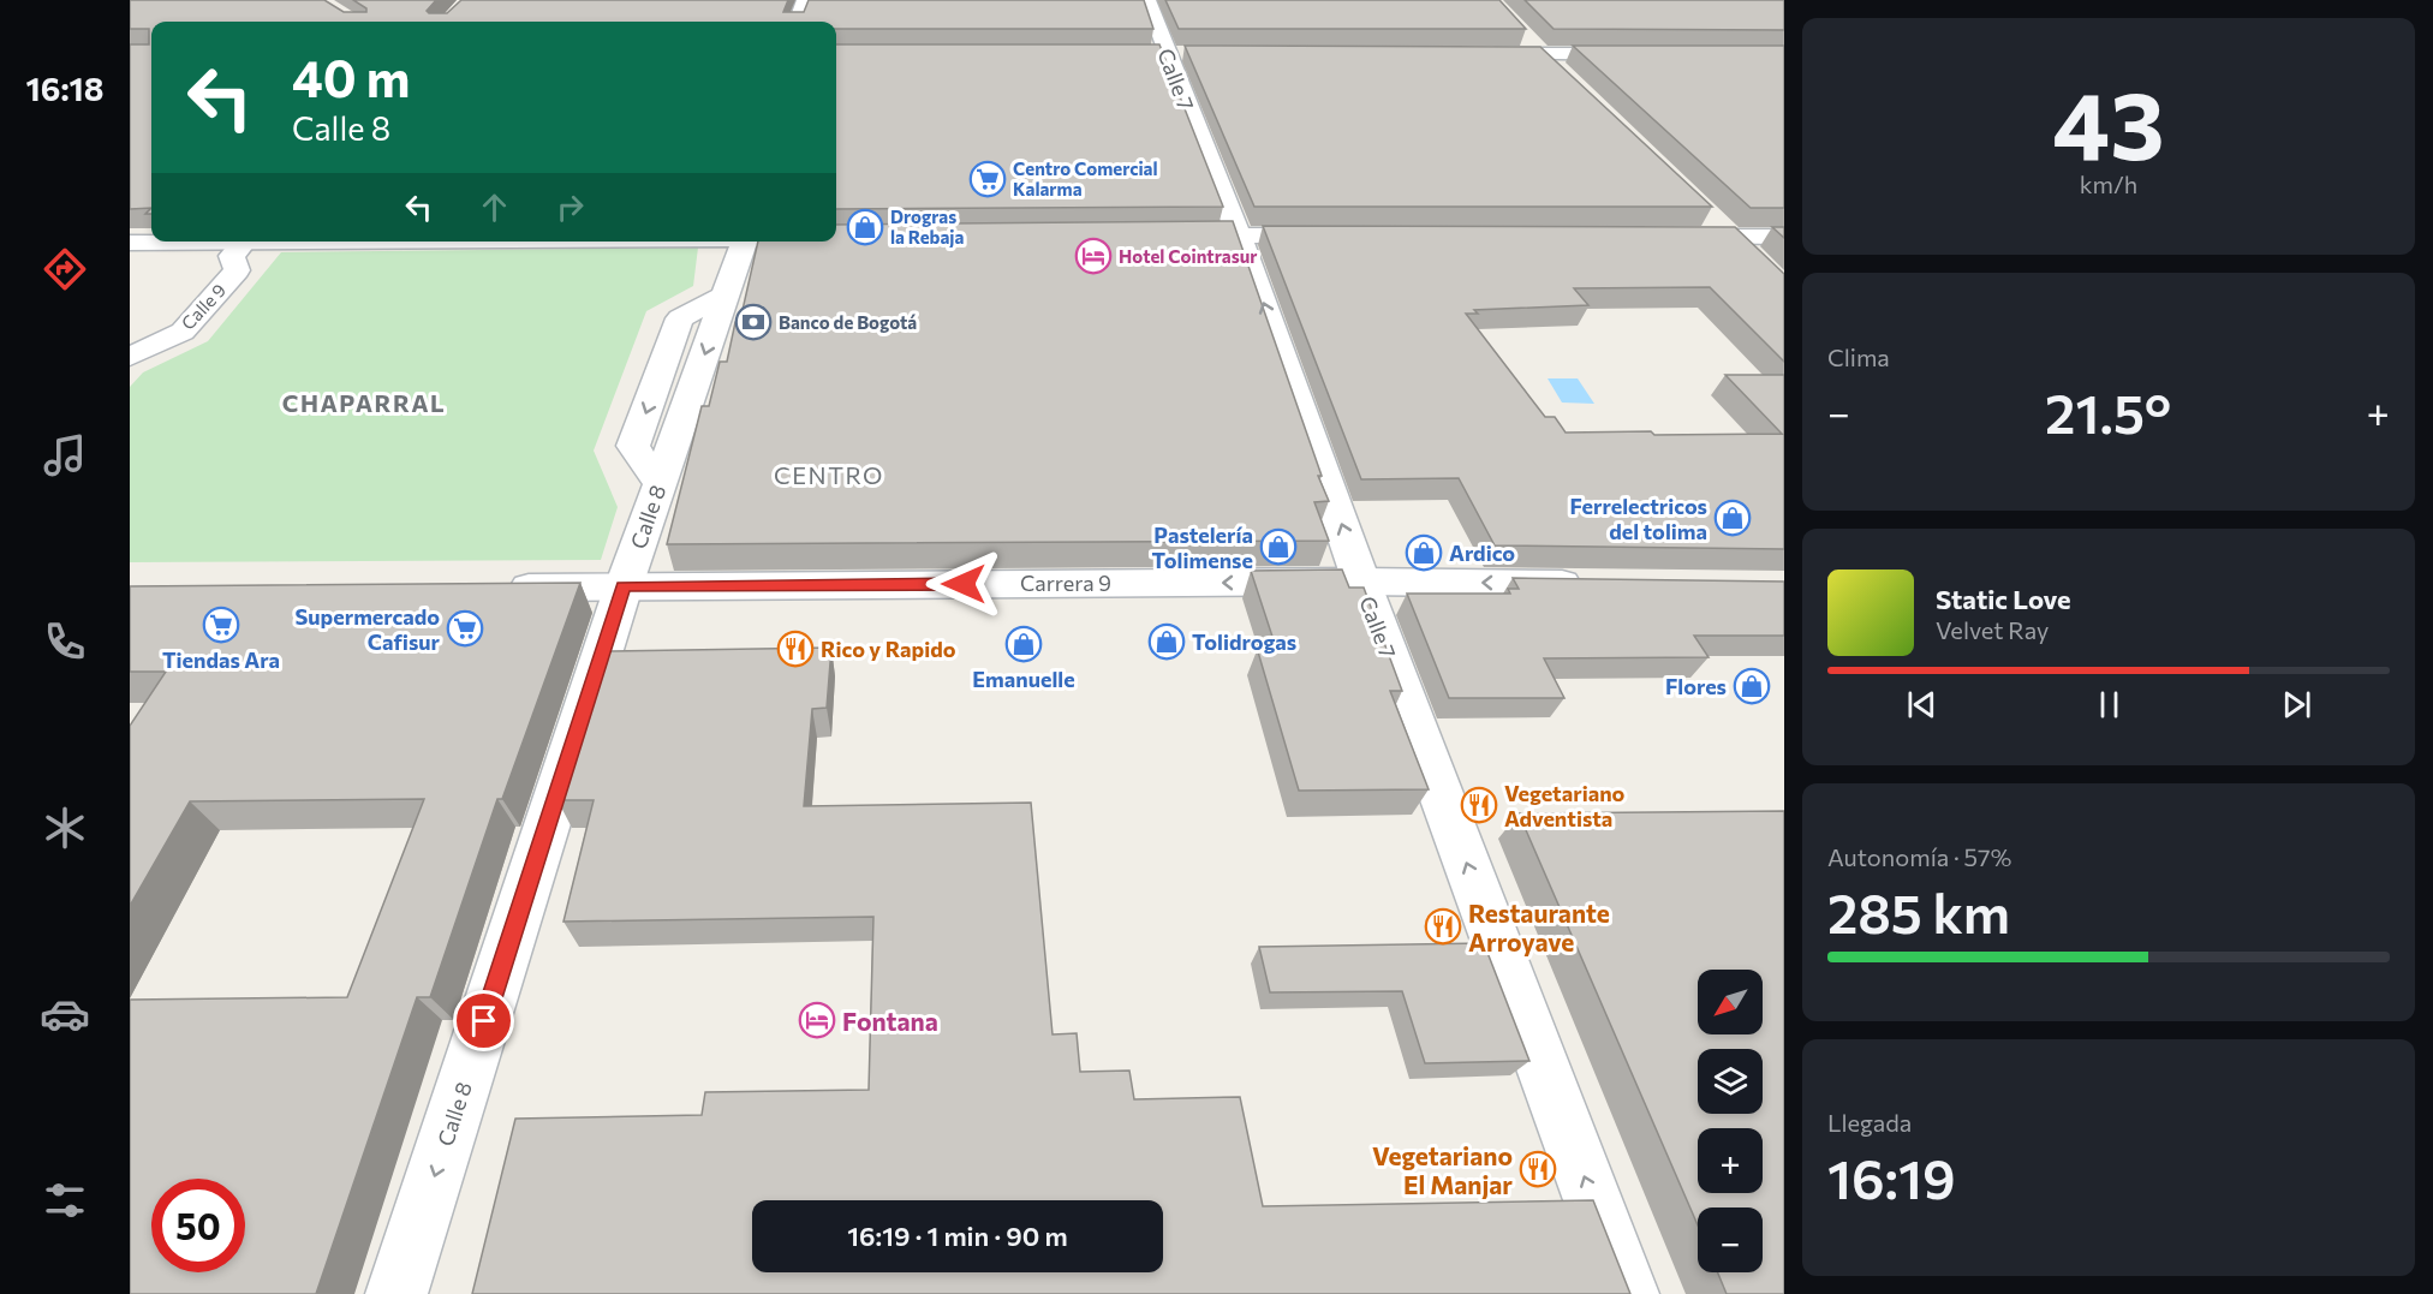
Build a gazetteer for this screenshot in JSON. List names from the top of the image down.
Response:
{
  "streets": {
    "street": [
      "Calle 7",
      "Calle 9",
      "Calle 8",
      "Carrera 9"
    ]
  },
  "crossings": [
    ["Calle 7", "Carrera 9"],
    ["Calle 8", "Carrera 9"]
  ],
  "one_way": ["Calle 7", "Calle 8", "Carrera 9"],
  "districts": ["CHAPARRAL", "CENTRO"],
  "places": {
    "supermarket": ["Centro Comercial Kalarma", "Tiendas Ara", "Supermercado Cafisur"],
    "shop": [
      "Drogras la Rebaja",
      "Ferrelectricos del tolima",
      "Pastelería Tolimense",
      "Ardico",
      "Tolidrogas",
      "Emanuelle",
      "Flores"
    ],
    "hotel": ["Hotel Cointrasur", "Fontana"],
    "bank": ["Banco de Bogotá"],
    "restaurant": [
      "Rico y Rapido",
      "Vegetariano Adventista",
      "Restaurante Arroyave",
      "Vegetariano El Manjar"
    ]
  },
  "north": "bottom left",
  "page": {
    "tabs": "16:18",
    "tile": [
      ["43", "km/h"],
      "Clima",
      ["Autonomía · 57%", "285 km"],
      ["Llegada", "16:19"]
    ],
    "turn": ["40 m", "Calle 8"],
    "heat": ["−", "21.5°", "+"],
    "song": ["Static Love", "Velvet Ray"],
    "map_buttons": ["+", "−"],
    "limit": "50",
    "trip": "16:19 · 1 min · 90 m"
  }
}
